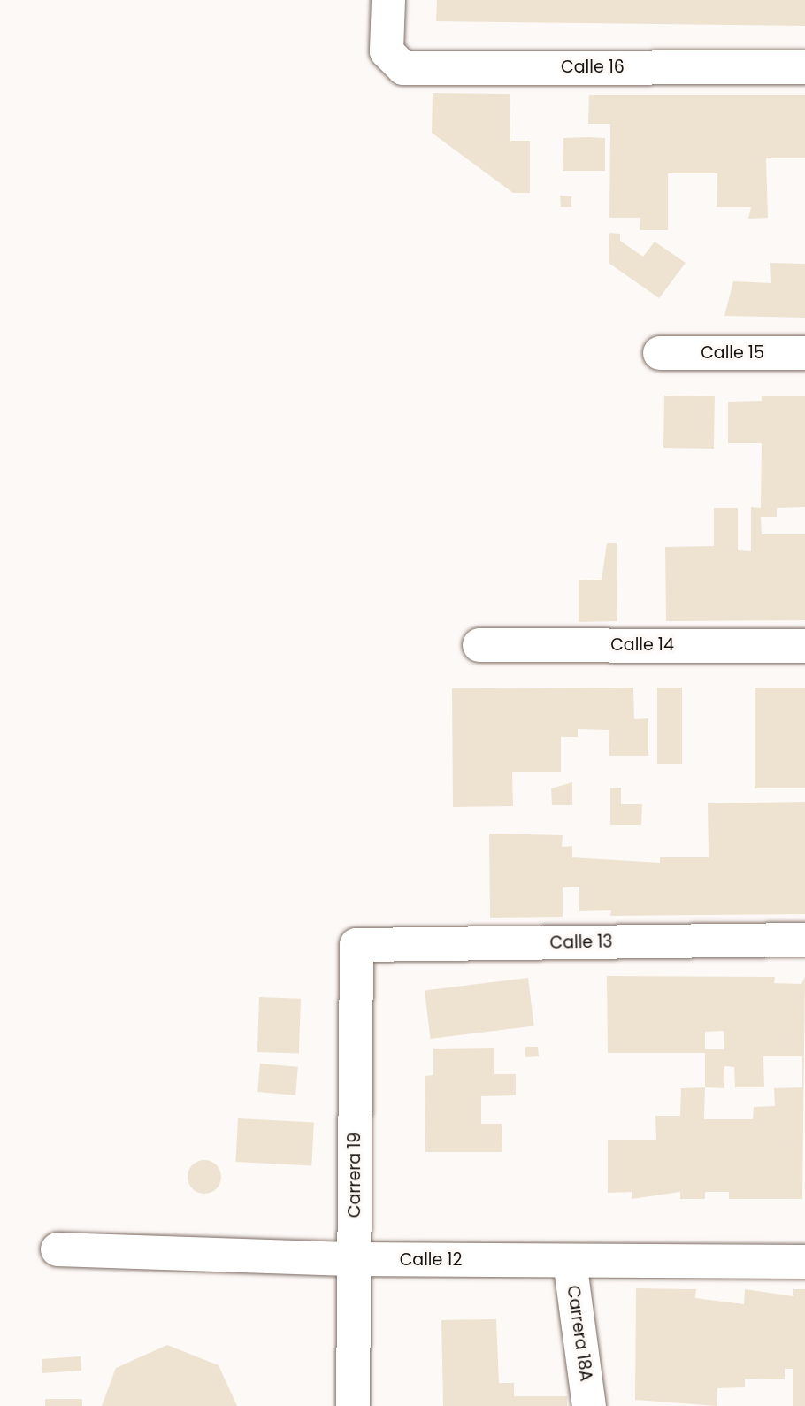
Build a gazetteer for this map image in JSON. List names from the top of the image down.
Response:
{
  "streets": {
    "street": [
      "Calle 16",
      "Calle 15",
      "Calle 14",
      "Calle 13",
      "Carrera 19",
      "Calle 12",
      "Carrera 18A"
    ]
  },
  "crossings": [
    ["Calle 13", "Carrera 19"],
    ["Carrera 19", "Calle 12"],
    ["Calle 12", "Carrera 18A"]
  ]
}
